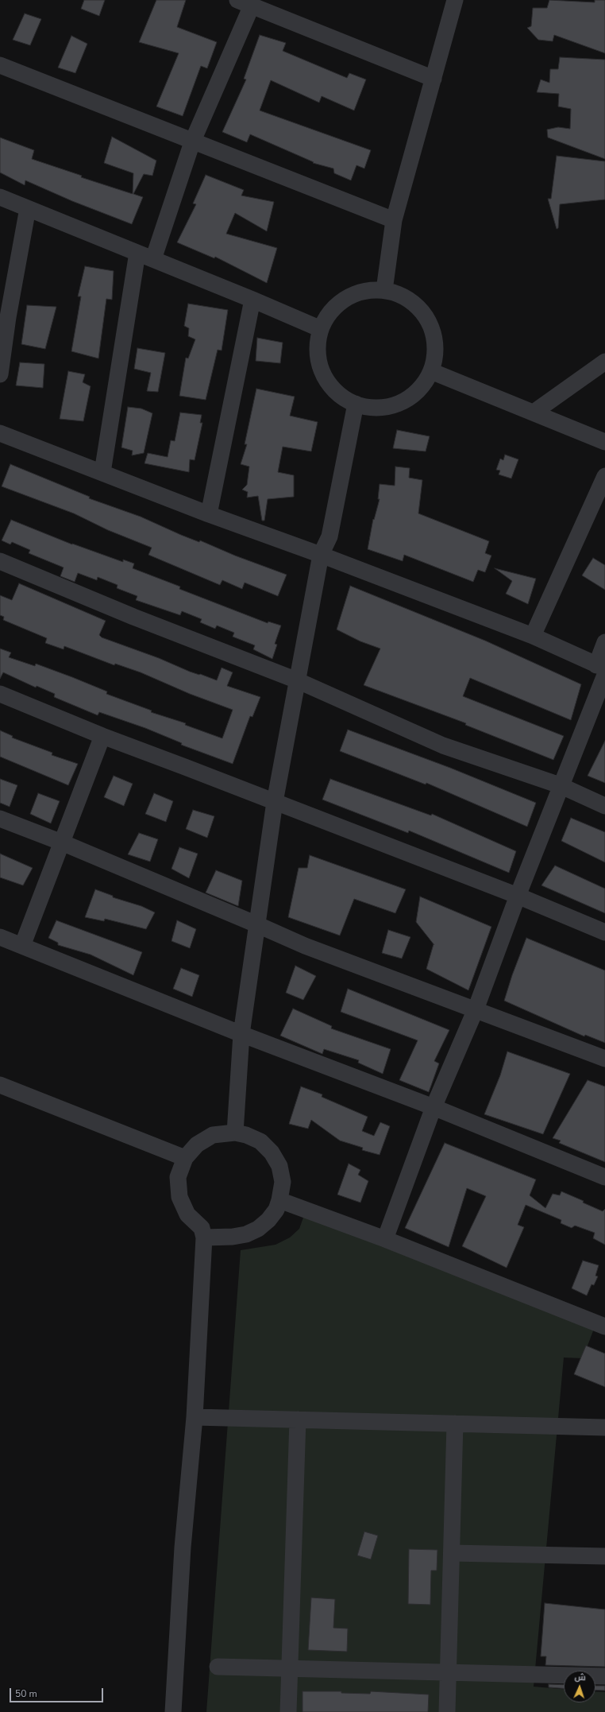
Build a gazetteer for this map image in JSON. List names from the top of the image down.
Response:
{
  "scale_bar": "50 m",
  "north": "top"
}
